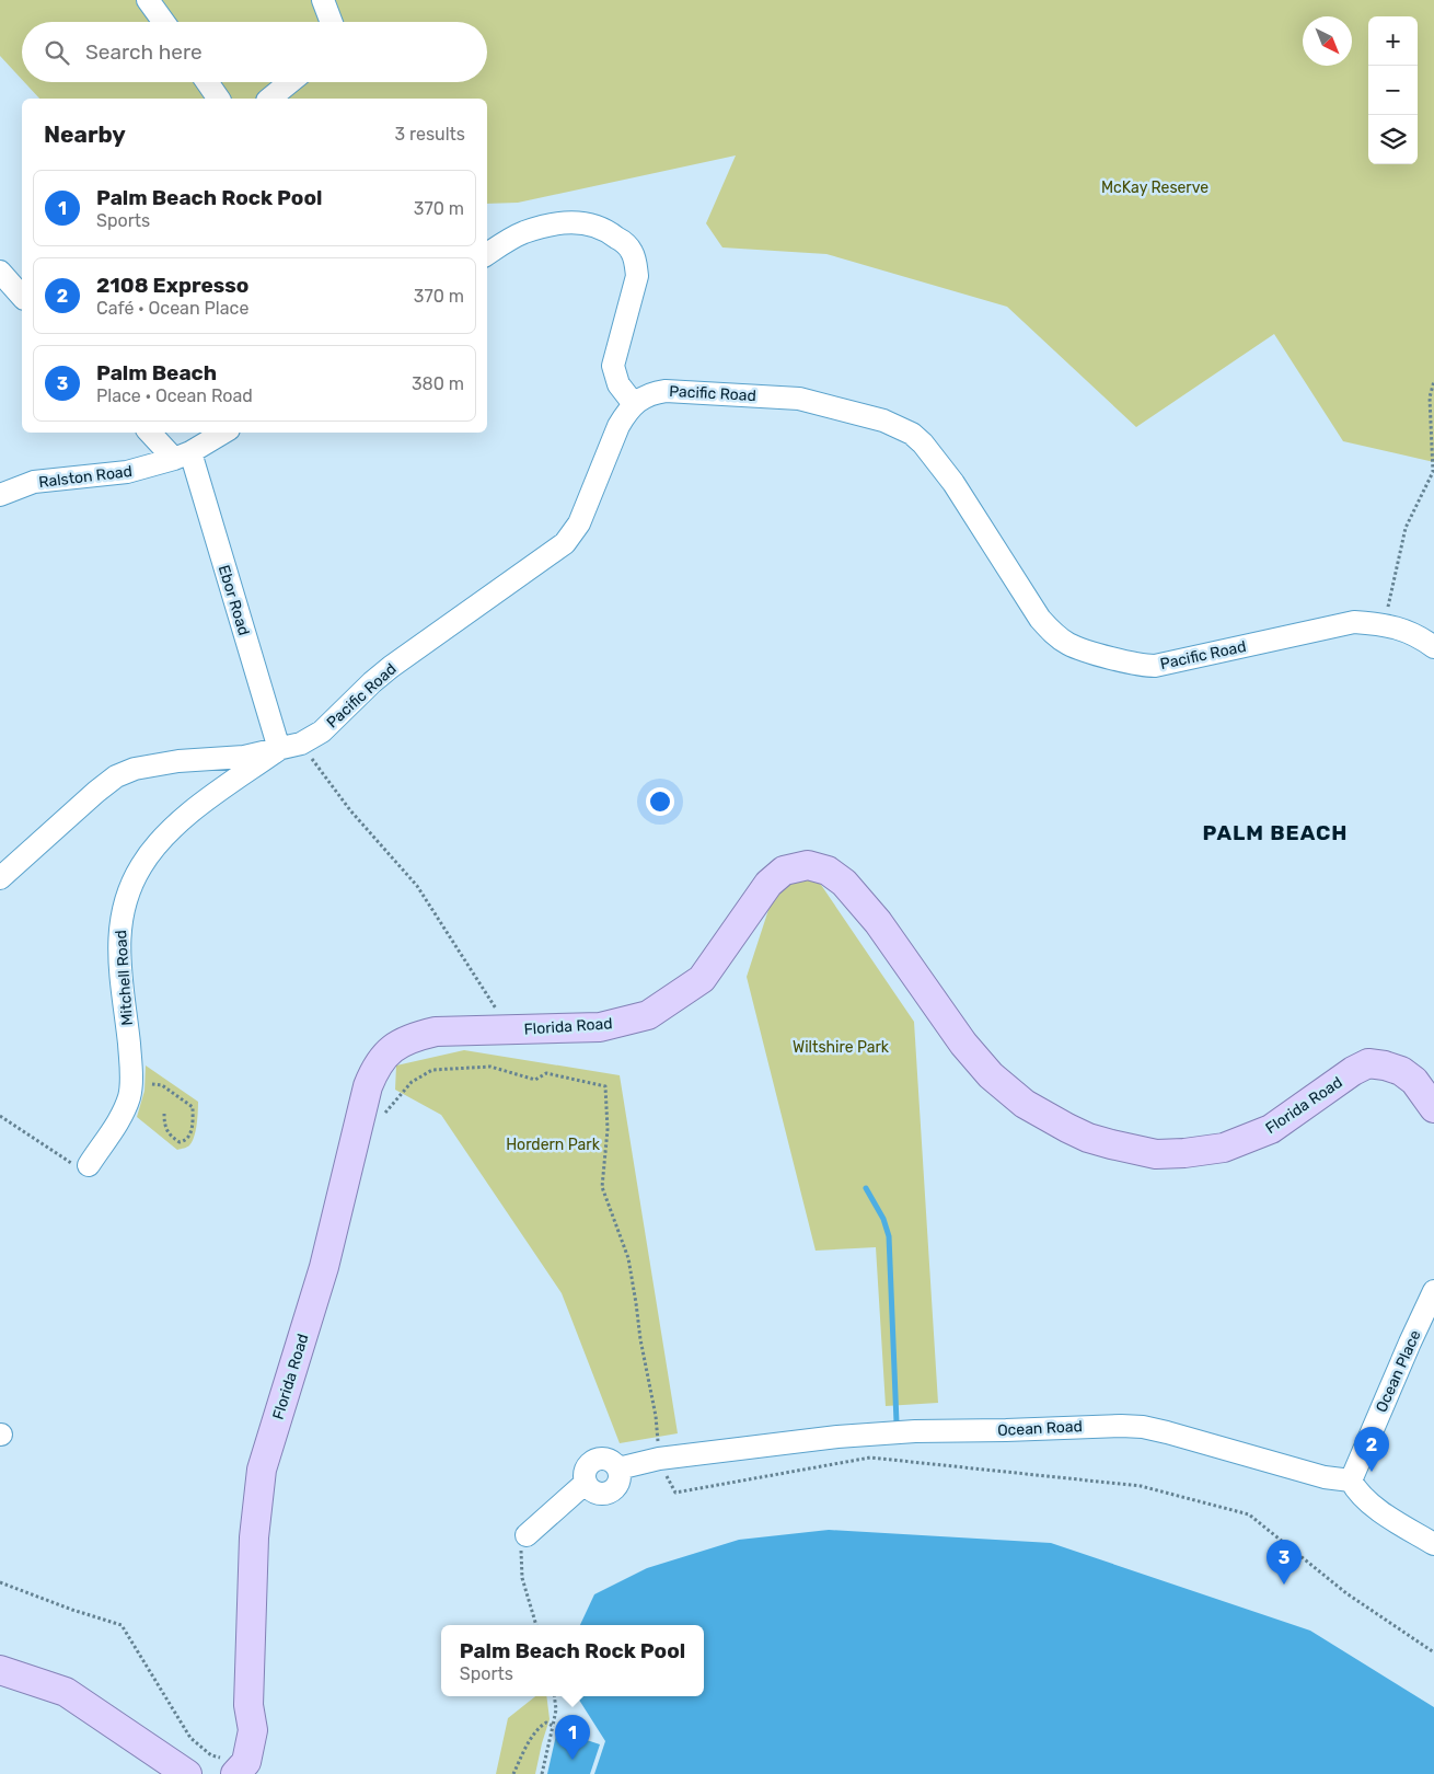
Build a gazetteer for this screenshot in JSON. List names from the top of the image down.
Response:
{
  "streets": {
    "main road": ["Florida Road"],
    "street": [
      "Pacific Road",
      "Ralston Road",
      "Ebor Road",
      "Mitchell Road",
      "Ocean Place",
      "Ocean Road"
    ]
  },
  "crossings": [
    ["Pacific Road", "Ebor Road"],
    ["Pacific Road", "Mitchell Road"],
    ["Ralston Road", "Ebor Road"],
    ["Ebor Road", "Mitchell Road"],
    ["Ocean Place", "Ocean Road"]
  ],
  "districts": ["PALM BEACH"],
  "parks": ["McKay Reserve", "Wiltshire Park", "Hordern Park"],
  "north": "bottom right",
  "page": {
    "map_buttons": ["+", "−"],
    "search": "Search here",
    "heading": ["Nearby", "3 results"],
    "list": [
      {
        "mark": "1",
        "name": "Palm Beach Rock Pool",
        "note": "Sports",
        "value": "370 m"
      },
      {
        "mark": "2",
        "name": "2108 Expresso",
        "note": "Café · Ocean Place",
        "value": "370 m"
      },
      {
        "mark": "3",
        "name": "Palm Beach",
        "note": "Place · Ocean Road",
        "value": "380 m"
      }
    ],
    "pins": ["2", "3", "1"],
    "popup": ["Palm Beach Rock Pool", "Sports"]
  }
}
